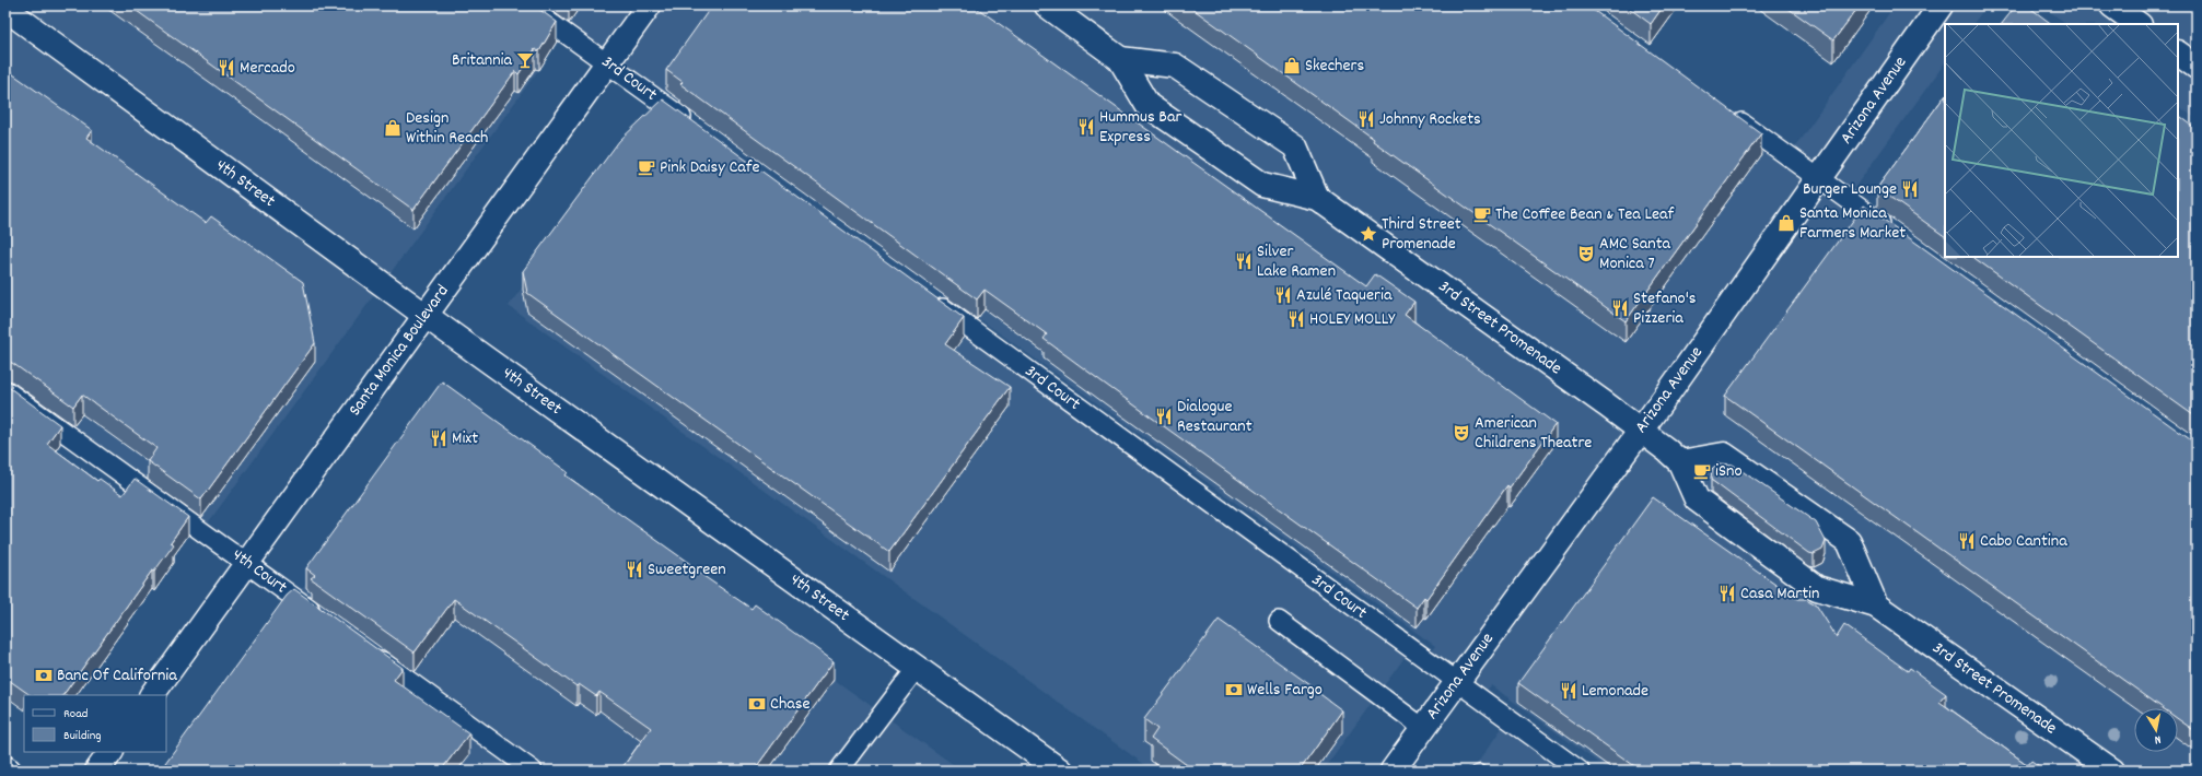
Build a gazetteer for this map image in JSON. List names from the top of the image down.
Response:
{
  "streets": {
    "street": [
      "Arizona Avenue",
      "4th Street",
      "3rd Street Promenade",
      "Santa Monica Boulevard"
    ],
    "lane": ["3rd Court", "4th Court"]
  },
  "crossings": [
    ["3rd Court", "Arizona Avenue"],
    ["3rd Court", "Santa Monica Boulevard"],
    ["Arizona Avenue", "3rd Street Promenade"],
    ["4th Street", "Santa Monica Boulevard"],
    ["Santa Monica Boulevard", "4th Court"]
  ],
  "places": {
    "bar": ["Britannia"],
    "shop": ["Skechers", "Design Within Reach", "Santa Monica Farmers Market"],
    "restaurant": [
      "Mercado",
      "Johnny Rockets",
      "Hummus Bar Express",
      "Burger Lounge",
      "Silver Lake Ramen",
      "Azulé Taqueria",
      "Stefano's Pizzeria",
      "HOLEY MOLLY",
      "Dialogue Restaurant",
      "Mixt",
      "Cabo Cantina",
      "Sweetgreen",
      "Casa Martin",
      "Lemonade"
    ],
    "cafe": ["Pink Daisy Cafe", "The Coffee Bean & Tea Leaf", "iSno"],
    "place": ["Third Street Promenade"],
    "theatre": ["AMC Santa Monica 7", "American Childrens Theatre"],
    "bank": ["Banc Of California", "Wells Fargo", "Chase"]
  },
  "legend": ["Road", "Building"],
  "north": "bottom"
}
